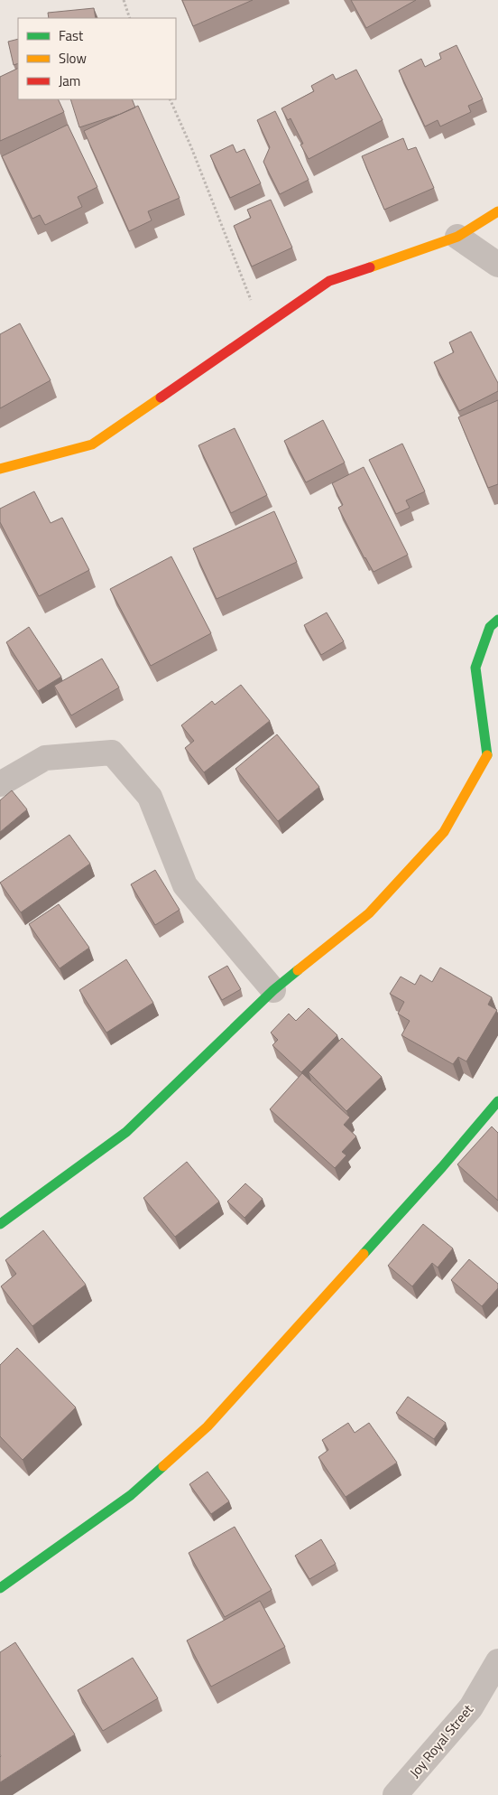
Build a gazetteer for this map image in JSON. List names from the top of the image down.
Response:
{
  "streets": {
    "street": ["Joy Royal Street"]
  },
  "legend": ["Fast", "Slow", "Jam"]
}
